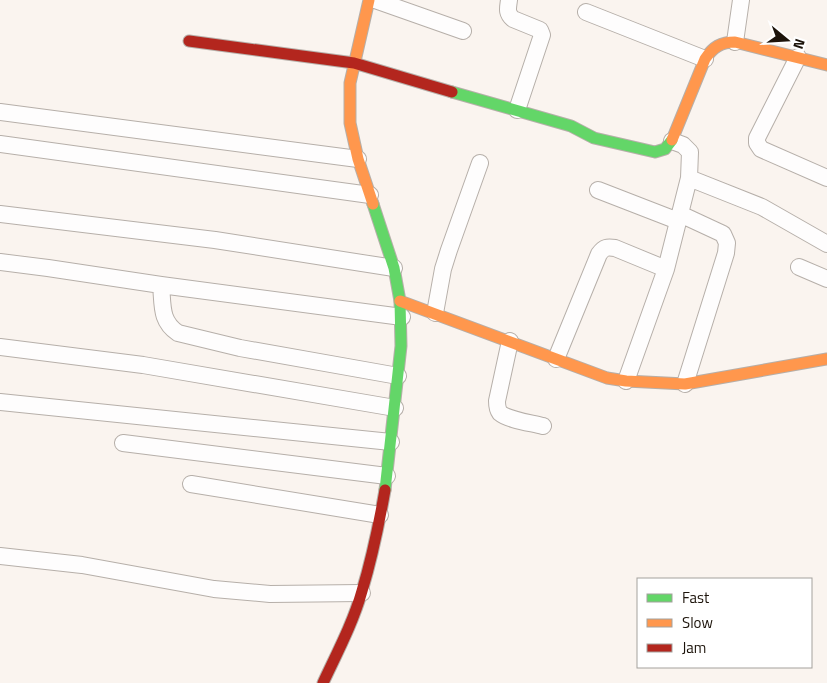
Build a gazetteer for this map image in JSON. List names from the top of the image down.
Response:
{
  "legend": ["Fast", "Slow", "Jam"],
  "north": "right"
}
